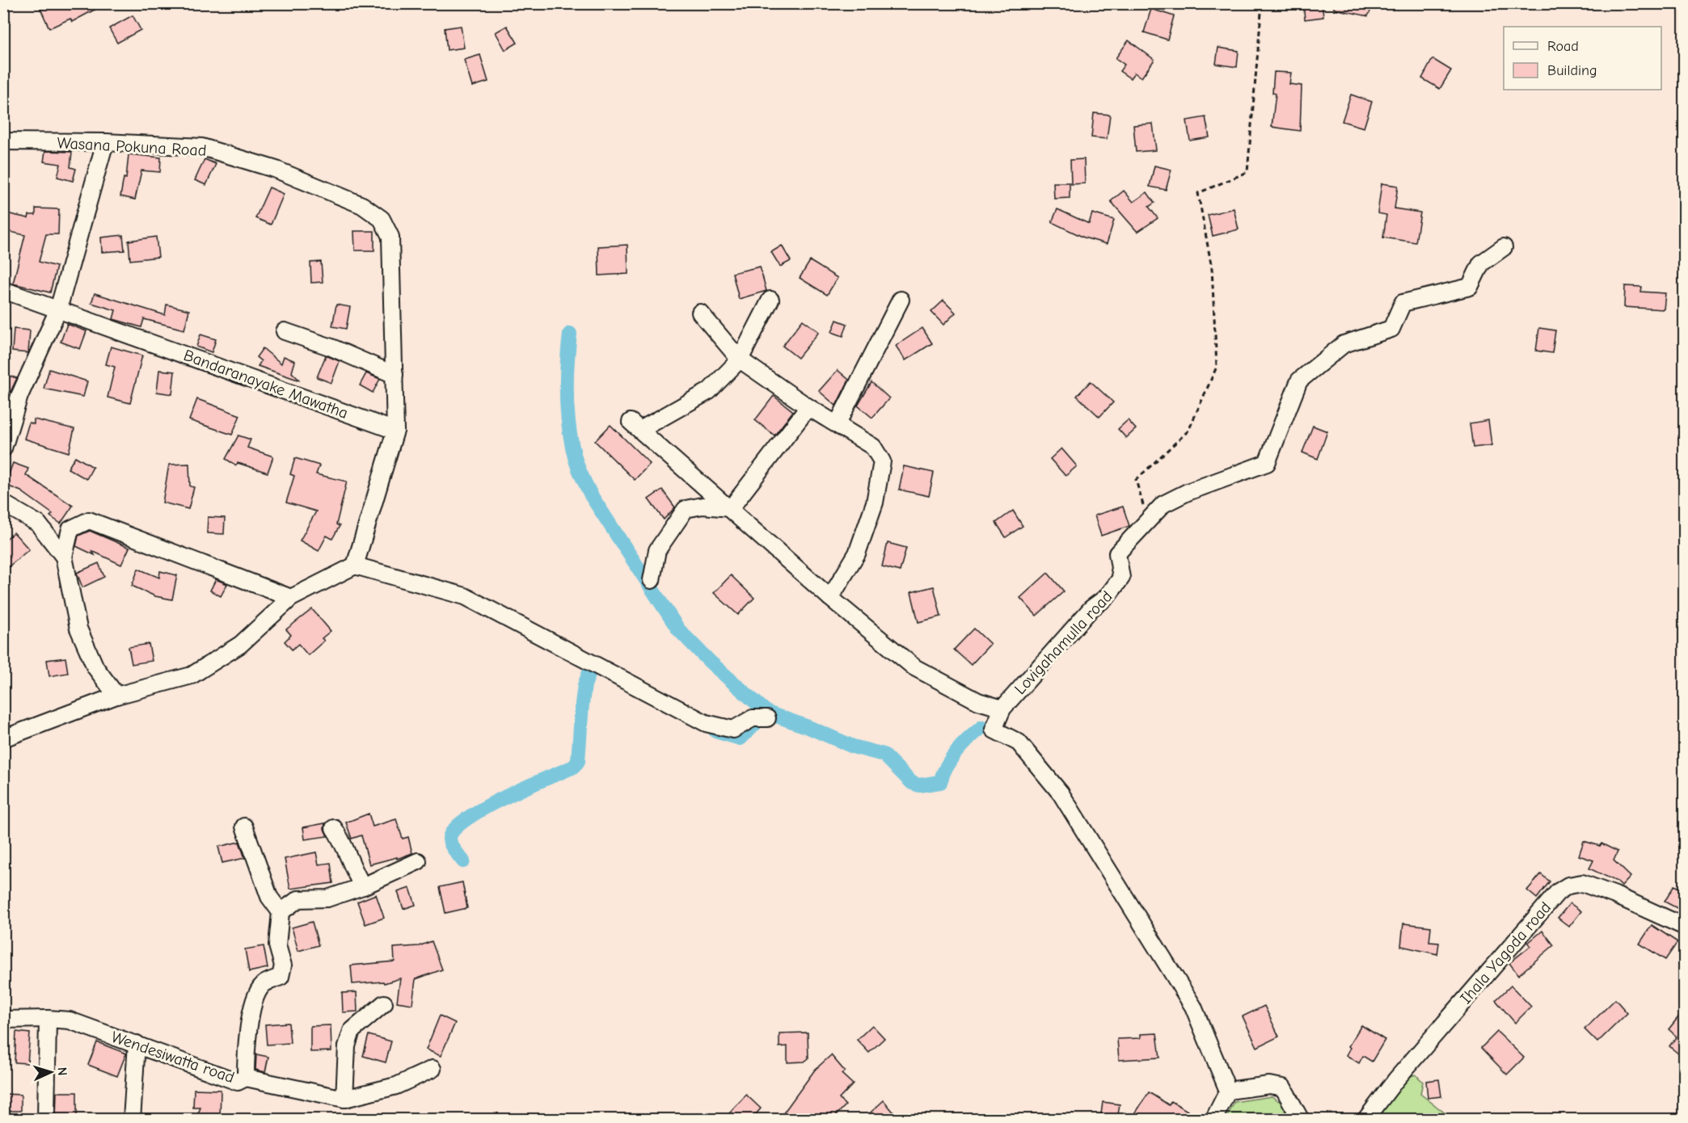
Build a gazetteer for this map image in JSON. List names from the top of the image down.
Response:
{
  "streets": {
    "street": [
      "Wasana Pokuna Road",
      "Bandaranayake Mawatha",
      "Lovigahamulla road",
      "Ihala Yagoda road",
      "Wendesiwatta road"
    ]
  },
  "crossings": [
    ["Wasana Pokuna Road", "Bandaranayake Mawatha"]
  ],
  "legend": ["Road", "Building"],
  "north": "right"
}
